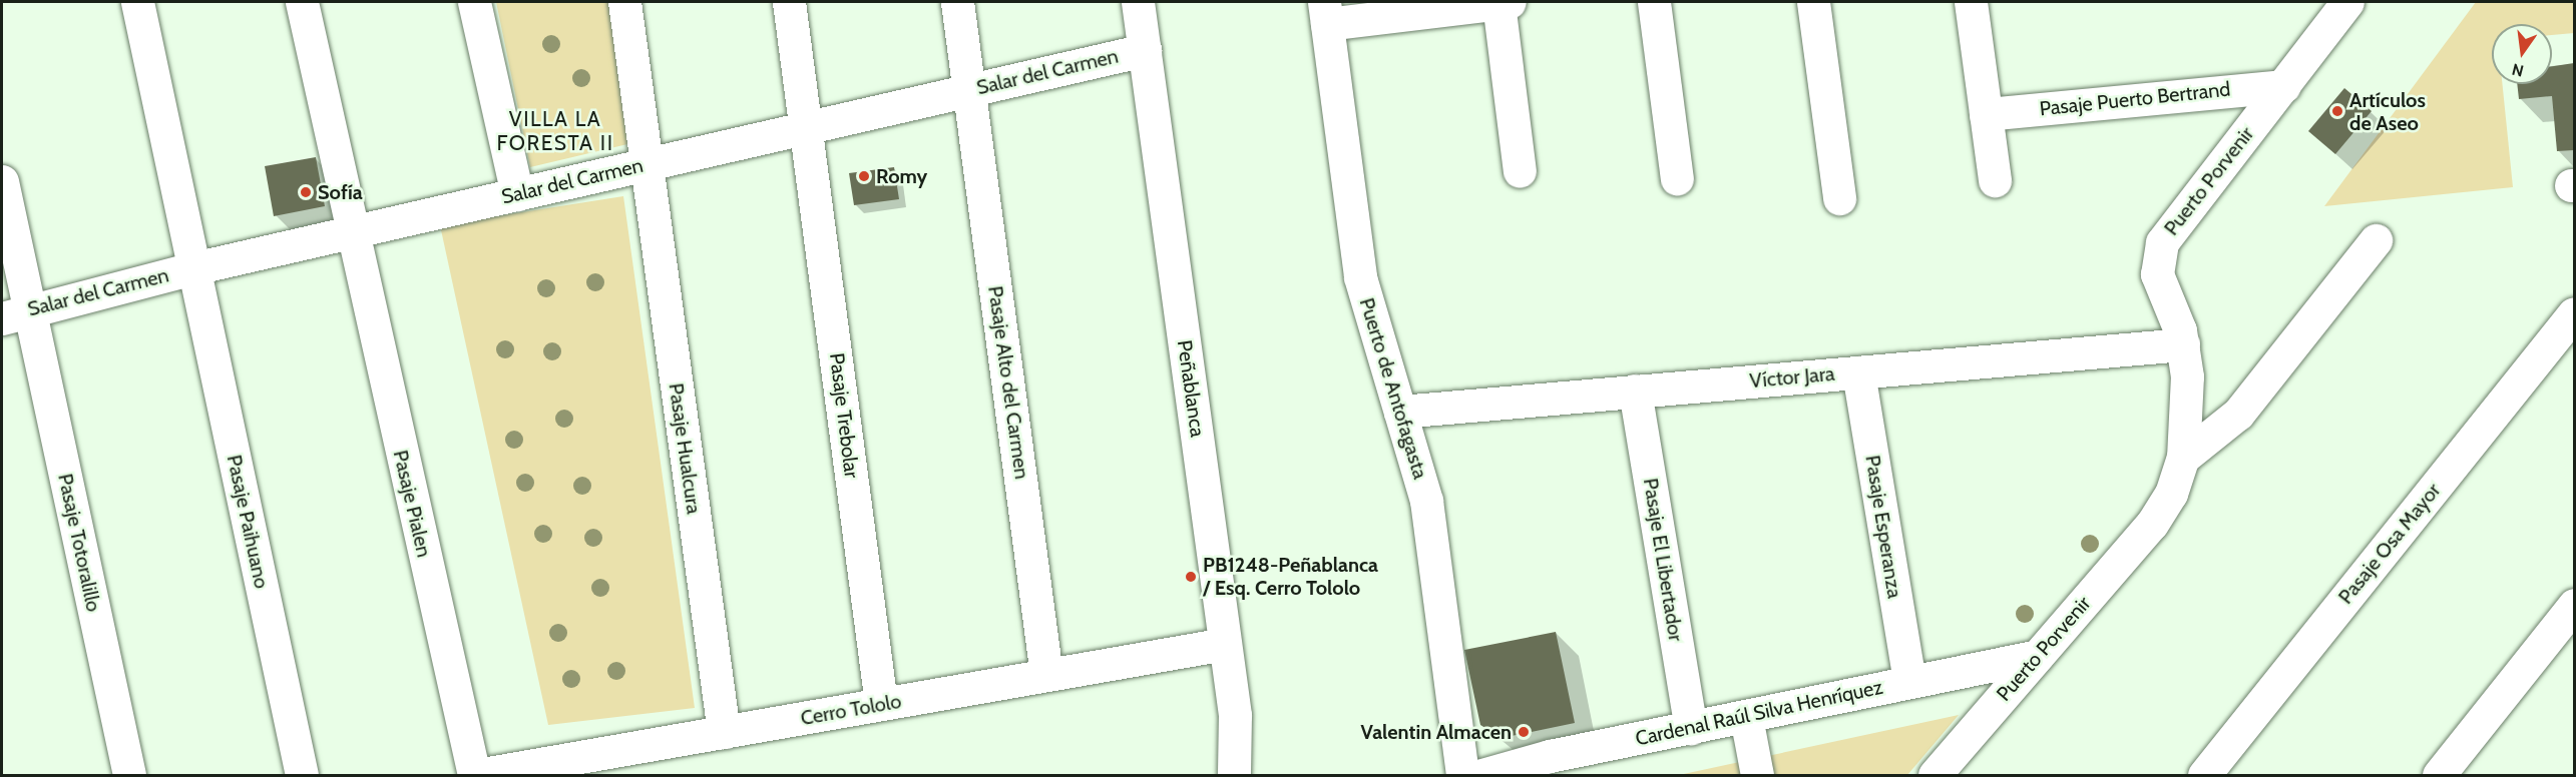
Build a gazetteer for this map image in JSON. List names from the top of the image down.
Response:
{
  "streets": {
    "street": [
      "Salar del Carmen",
      "Pasaje Puerto Bertrand",
      "Puerto Porvenir",
      "Víctor Jara",
      "Pasaje Alto del Carmen",
      "Peñablanca",
      "Puerto de Antofagasta",
      "Pasaje Trebolar",
      "Pasaje Hualcura",
      "Pasaje Pialen",
      "Pasaje Paihuano",
      "Pasaje Esperanza",
      "Pasaje Totoralillo",
      "Pasaje Osa Mayor",
      "Pasaje El Libertador",
      "Cerro Tololo",
      "Cardenal Raúl Silva Henríquez"
    ]
  },
  "crossings": [
    ["Salar del Carmen", "Pasaje Alto del Carmen"],
    ["Salar del Carmen", "Peñablanca"],
    ["Salar del Carmen", "Pasaje Trebolar"],
    ["Salar del Carmen", "Pasaje Hualcura"],
    ["Salar del Carmen", "Pasaje Pialen"],
    ["Salar del Carmen", "Pasaje Paihuano"],
    ["Salar del Carmen", "Pasaje Totoralillo"],
    ["Pasaje Puerto Bertrand", "Puerto Porvenir"],
    ["Puerto Porvenir", "Víctor Jara"],
    ["Puerto Porvenir", "Cardenal Raúl Silva Henríquez"],
    ["Víctor Jara", "Puerto de Antofagasta"],
    ["Víctor Jara", "Pasaje Esperanza"],
    ["Víctor Jara", "Pasaje El Libertador"],
    ["Pasaje Alto del Carmen", "Cerro Tololo"],
    ["Peñablanca", "Cerro Tololo"],
    ["Pasaje Trebolar", "Cerro Tololo"],
    ["Pasaje Hualcura", "Cerro Tololo"],
    ["Pasaje Pialen", "Cerro Tololo"],
    ["Pasaje Esperanza", "Cardenal Raúl Silva Henríquez"],
    ["Pasaje El Libertador", "Cardenal Raúl Silva Henríquez"]
  ],
  "districts": ["VILLA LA FORESTA II"],
  "places": [
    "Artículos de Aseo",
    "Romy",
    "Sofía",
    "PB1248-Peñablanca / Esq. Cerro Tololo",
    "Valentin Almacen"
  ],
  "north": "bottom"
}
